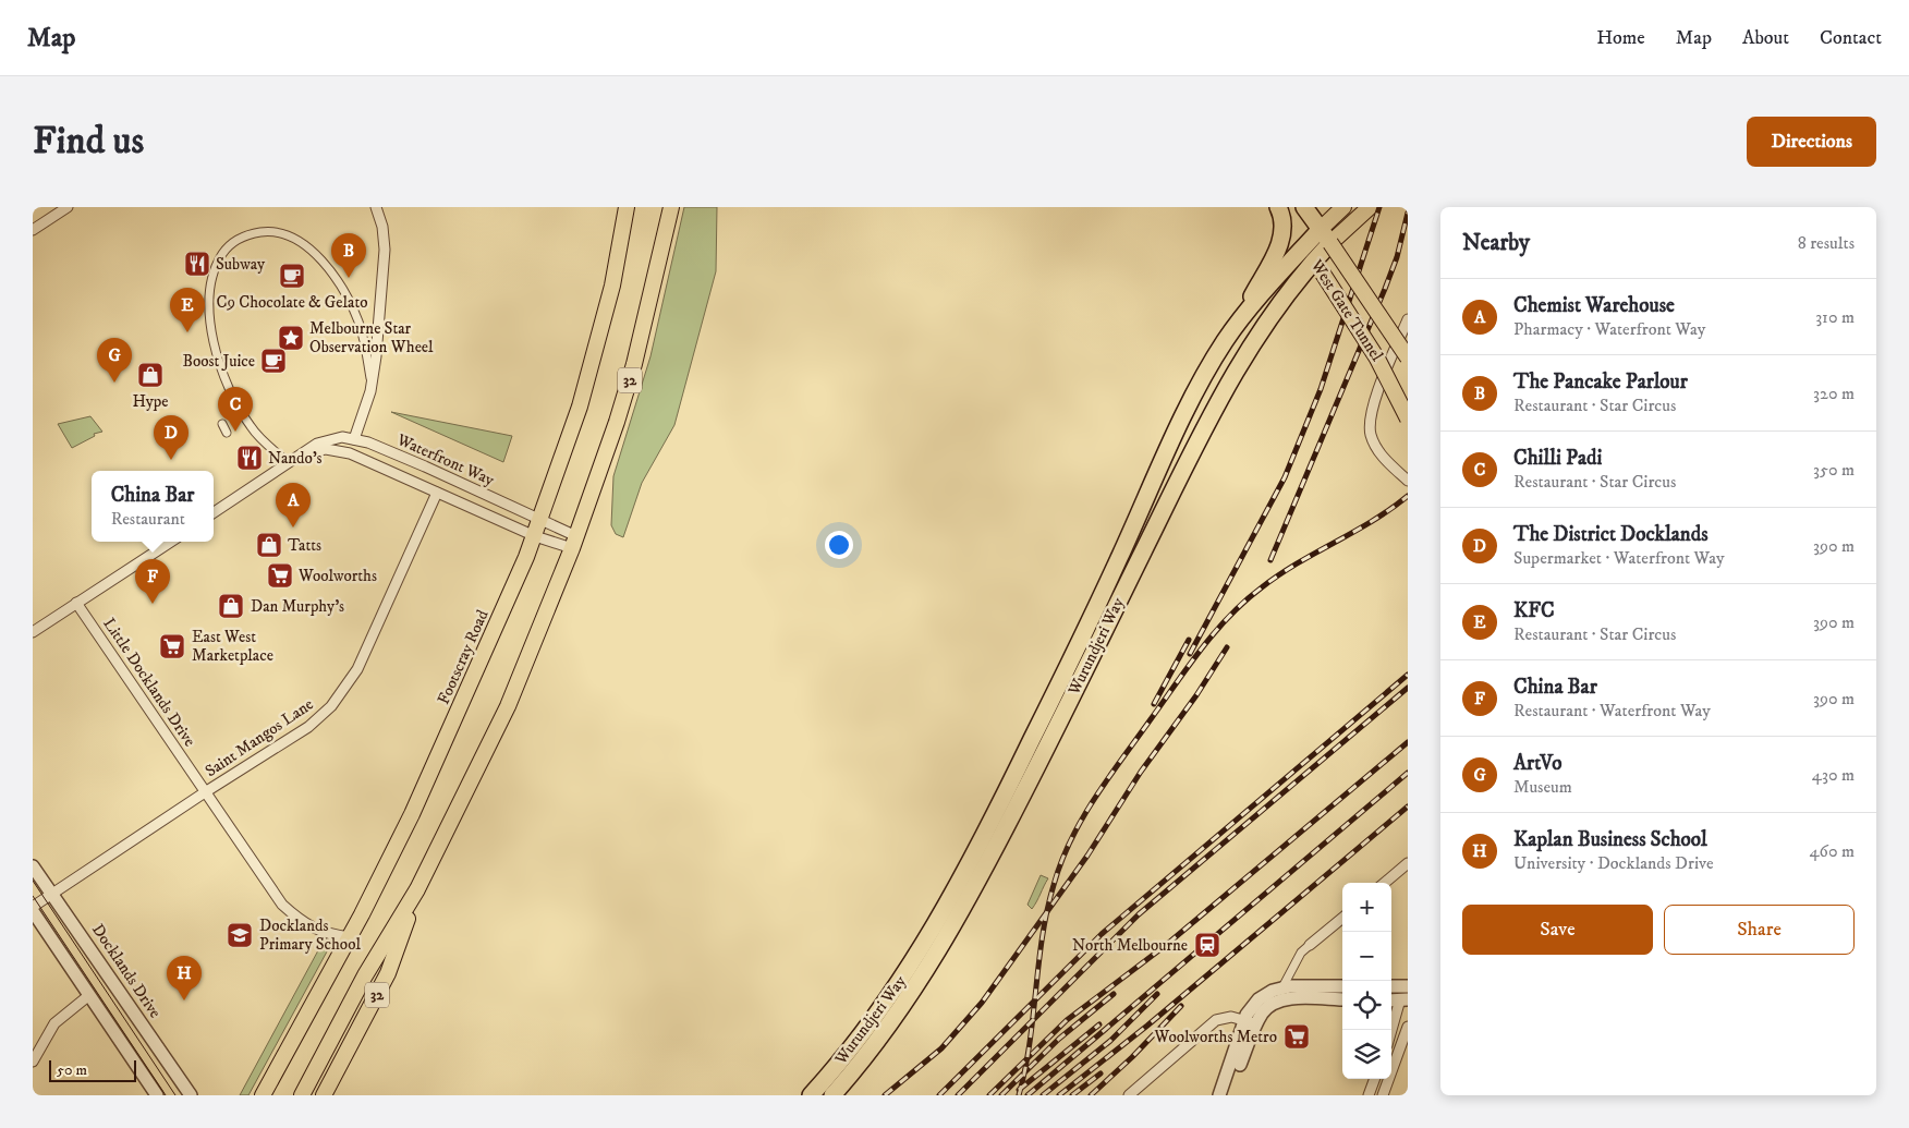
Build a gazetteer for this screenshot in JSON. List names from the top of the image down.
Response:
{
  "streets": {
    "highway": ["West Gate Tunnel", "Wurundjeri Way"],
    "main road": ["32", "Footscray Road"],
    "street": [
      "Waterfront Way",
      "Little Docklands Drive",
      "Saint Mangos Lane",
      "Docklands Drive"
    ]
  },
  "crossings": [
    ["West Gate Tunnel", "Wurundjeri Way"],
    ["32", "Waterfront Way"],
    ["Waterfront Way", "Footscray Road"],
    ["Waterfront Way", "Saint Mangos Lane"],
    ["Footscray Road", "Little Docklands Drive"],
    ["Little Docklands Drive", "Saint Mangos Lane"],
    ["Saint Mangos Lane", "Docklands Drive"]
  ],
  "places": {
    "restaurant": ["Subway", "Nando's"],
    "cafe": ["C9 Chocolate & Gelato", "Boost Juice"],
    "place": ["Melbourne Star Observation Wheel"],
    "shop": ["Hype", "Tatts", "Dan Murphy's"],
    "supermarket": ["Woolworths", "East West Marketplace", "Woolworths Metro"],
    "school or university": ["Docklands Primary School"],
    "station": ["North Melbourne"]
  },
  "scale_bar": "50 m",
  "page": {
    "header": "Map",
    "nav": [
      "Home",
      "Map",
      "About",
      "Contact"
    ],
    "buttons": [
      "Directions",
      ["Save", "Share"]
    ],
    "title": "Find us",
    "heading": ["Nearby", "8 results"],
    "pins": [
      "B",
      "E",
      "G",
      "C",
      "D",
      "A",
      "F",
      "H"
    ],
    "list": [
      {
        "mark": "A",
        "name": "Chemist Warehouse",
        "note": "Pharmacy · Waterfront Way",
        "value": "310 m"
      },
      {
        "mark": "B",
        "name": "The Pancake Parlour",
        "note": "Restaurant · Star Circus",
        "value": "320 m"
      },
      {
        "mark": "C",
        "name": "Chilli Padi",
        "note": "Restaurant · Star Circus",
        "value": "350 m"
      },
      {
        "mark": "D",
        "name": "The District Docklands",
        "note": "Supermarket · Waterfront Way",
        "value": "390 m"
      },
      {
        "mark": "E",
        "name": "KFC",
        "note": "Restaurant · Star Circus",
        "value": "390 m"
      },
      {
        "mark": "F",
        "name": "China Bar",
        "note": "Restaurant · Waterfront Way",
        "value": "390 m"
      },
      {
        "mark": "G",
        "name": "ArtVo",
        "note": "Museum",
        "value": "430 m"
      },
      {
        "mark": "H",
        "name": "Kaplan Business School",
        "note": "University · Docklands Drive",
        "value": "460 m"
      }
    ],
    "popup": ["China Bar", "Restaurant"],
    "map_buttons": ["+", "−"],
    "scale": "50 m"
  }
}
